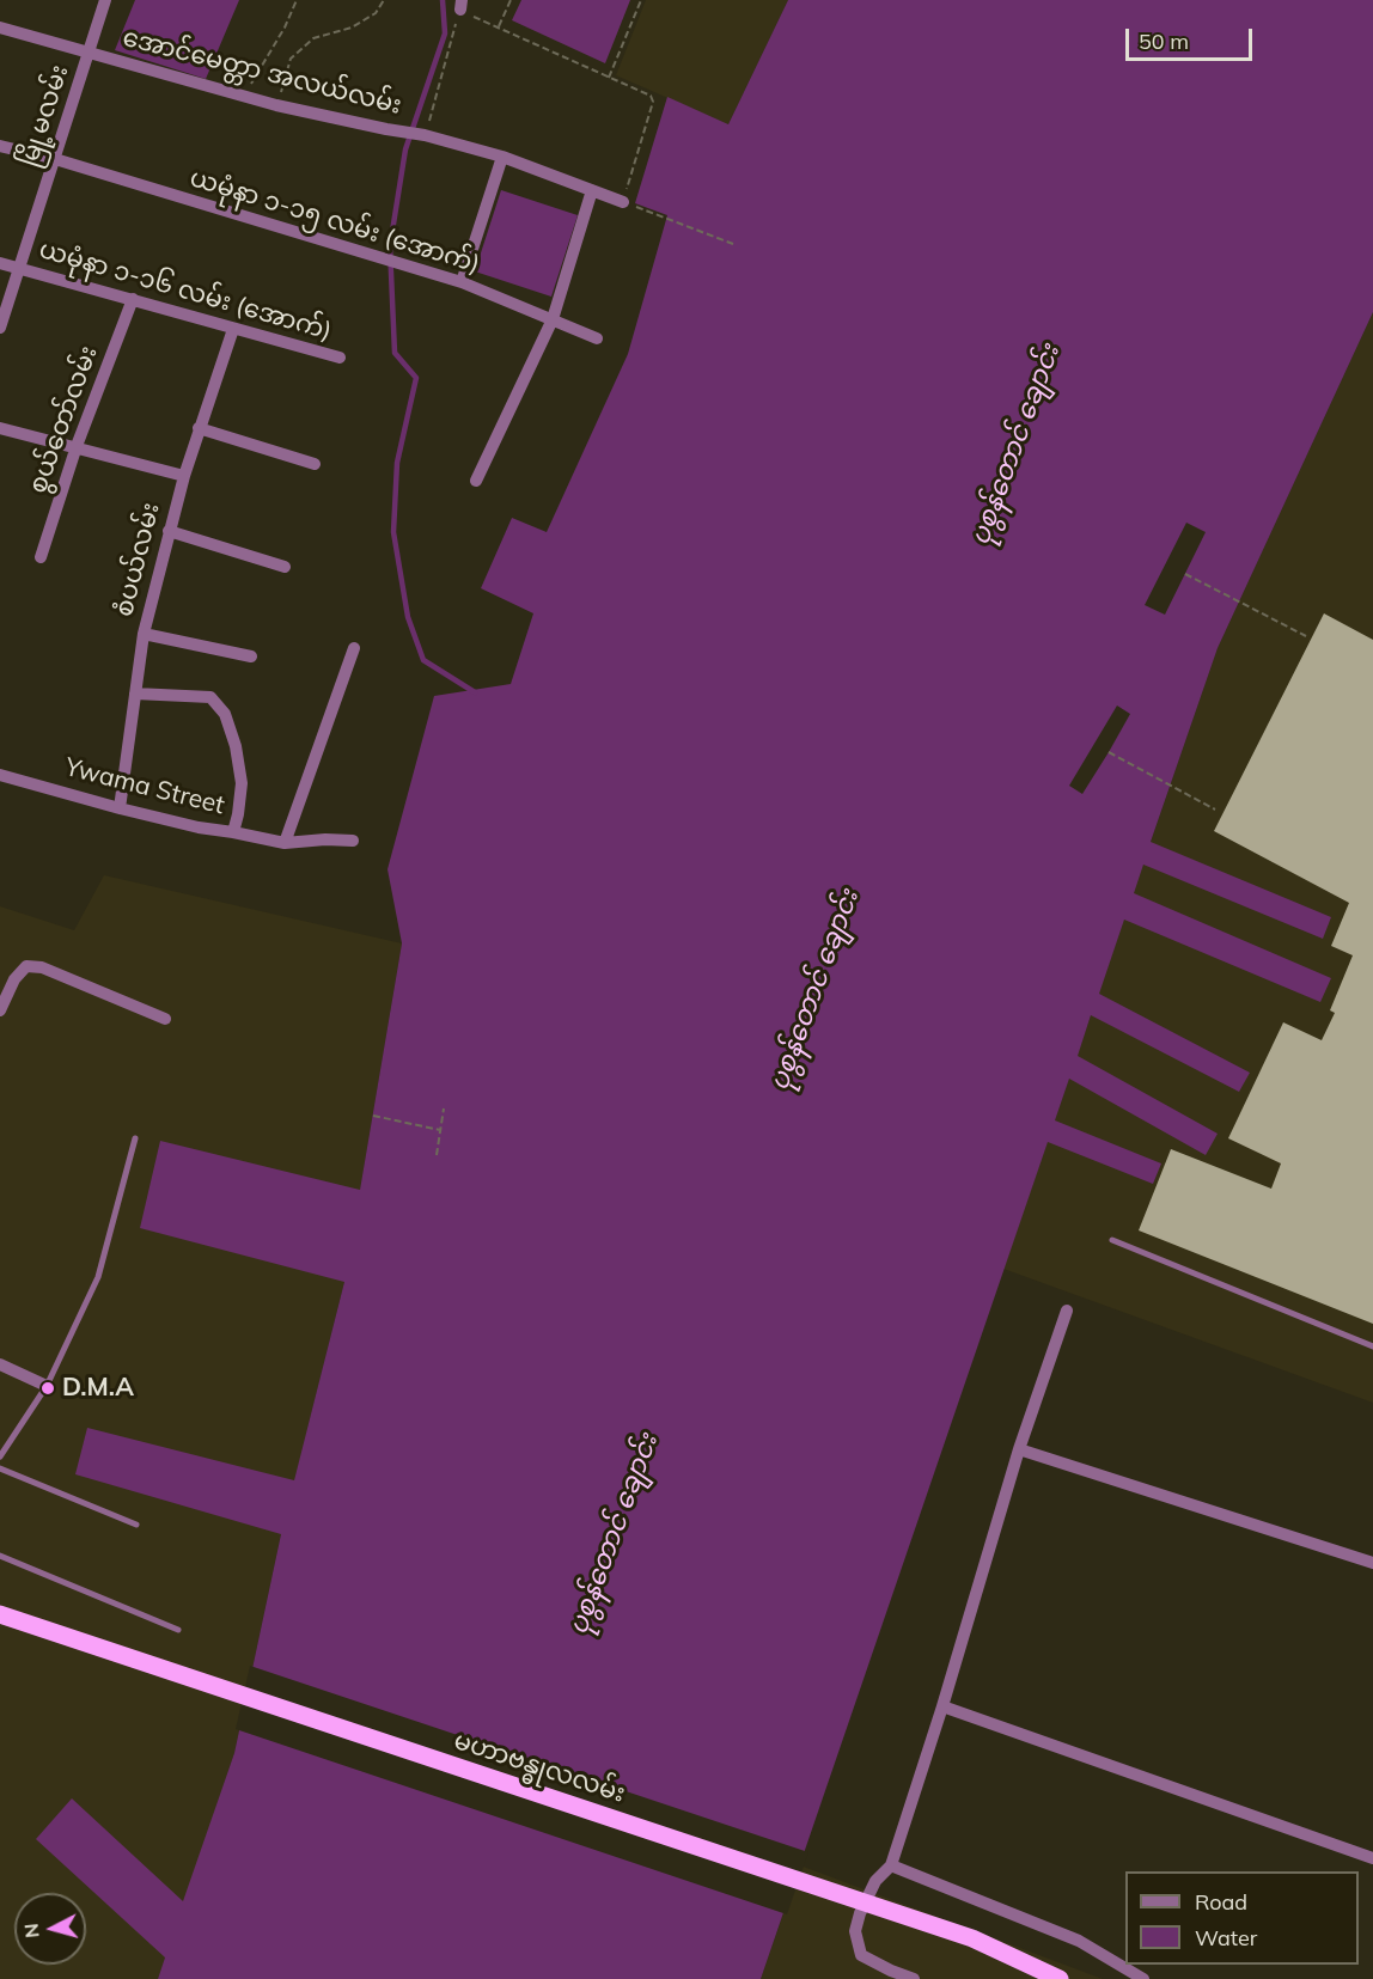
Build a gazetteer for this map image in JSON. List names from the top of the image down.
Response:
{
  "streets": {
    "main road": ["မဟာဗန္ဓုလလမ်း"],
    "street": [
      "အောင်မေတ္တာ အလယ်လမ်း",
      "မြို့မလမ်း",
      "ယမုံနာ ၁-၁၅ လမ်း (အောက်)",
      "ယမုံနာ ၁-၁၆ လမ်း (အောက်)",
      "စွယ်တော်လမ်း",
      "စံပယ်လမ်း",
      "Ywama Street"
    ]
  },
  "crossings": [
    ["အောင်မေတ္တာ အလယ်လမ်း", "မြို့မလမ်း"],
    ["မြို့မလမ်း", "ယမုံနာ ၁-၁၅ လမ်း (အောက်)"],
    ["မြို့မလမ်း", "ယမုံနာ ၁-၁၆ လမ်း (အောက်)"],
    ["ယမုံနာ ၁-၁၆ လမ်း (အောက်)", "စွယ်တော်လမ်း"],
    ["ယမုံနာ ၁-၁၆ လမ်း (အောက်)", "စံပယ်လမ်း"],
    ["စံပယ်လမ်း", "Ywama Street"]
  ],
  "water": ["ပုစွန်တောင် ချောင်း"],
  "places": ["D.M.A"],
  "legend": ["Road", "Water"],
  "scale_bar": "50 m",
  "north": "left"
}
